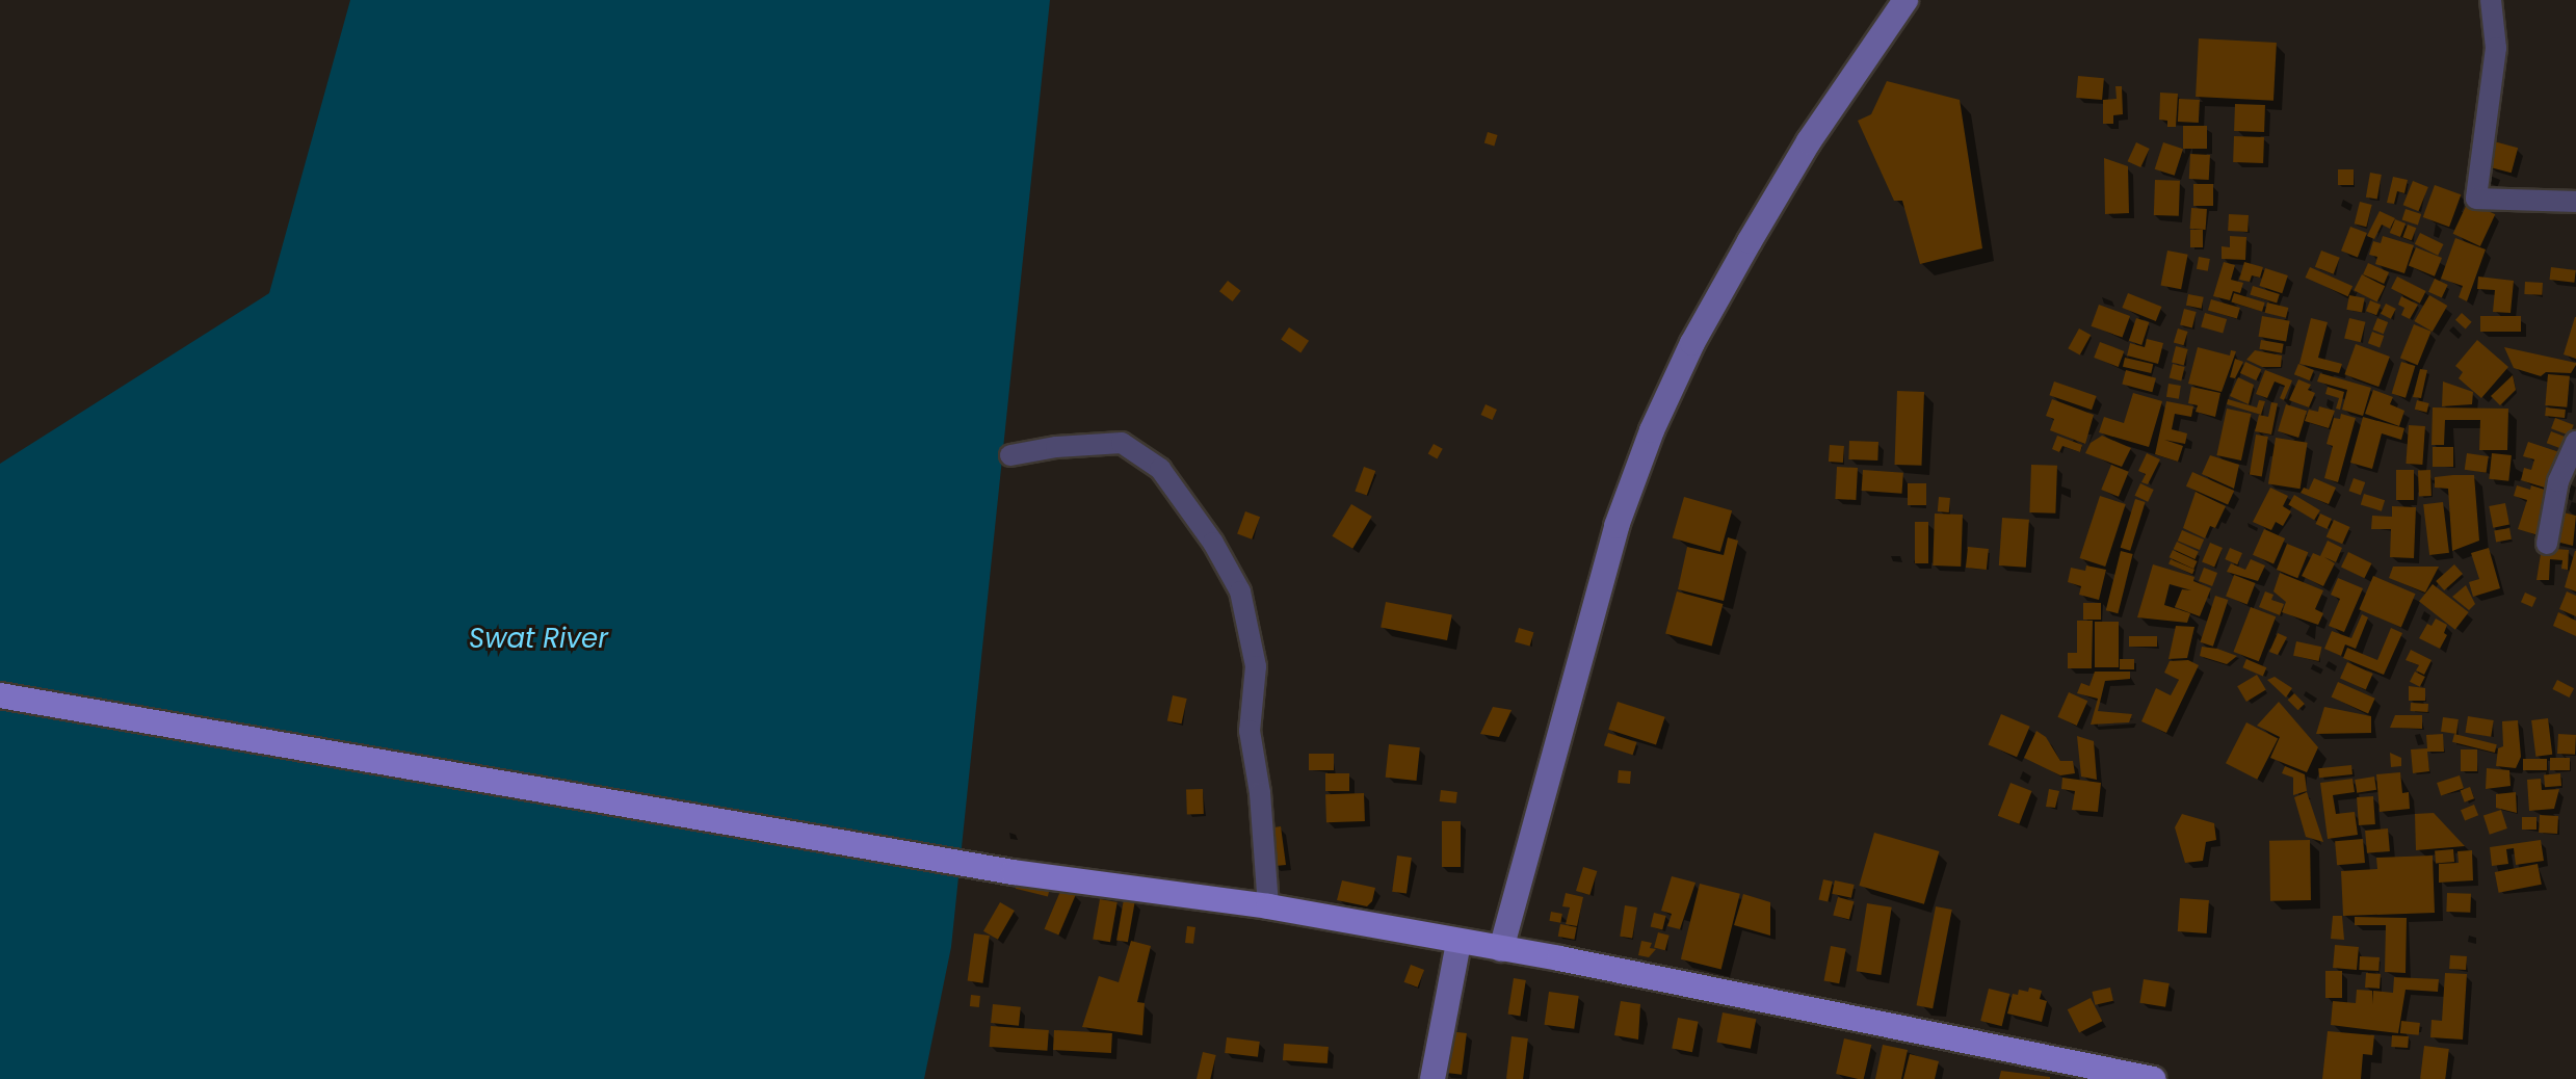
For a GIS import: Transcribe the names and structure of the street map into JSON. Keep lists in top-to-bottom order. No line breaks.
{"water":["Swat River"]}
